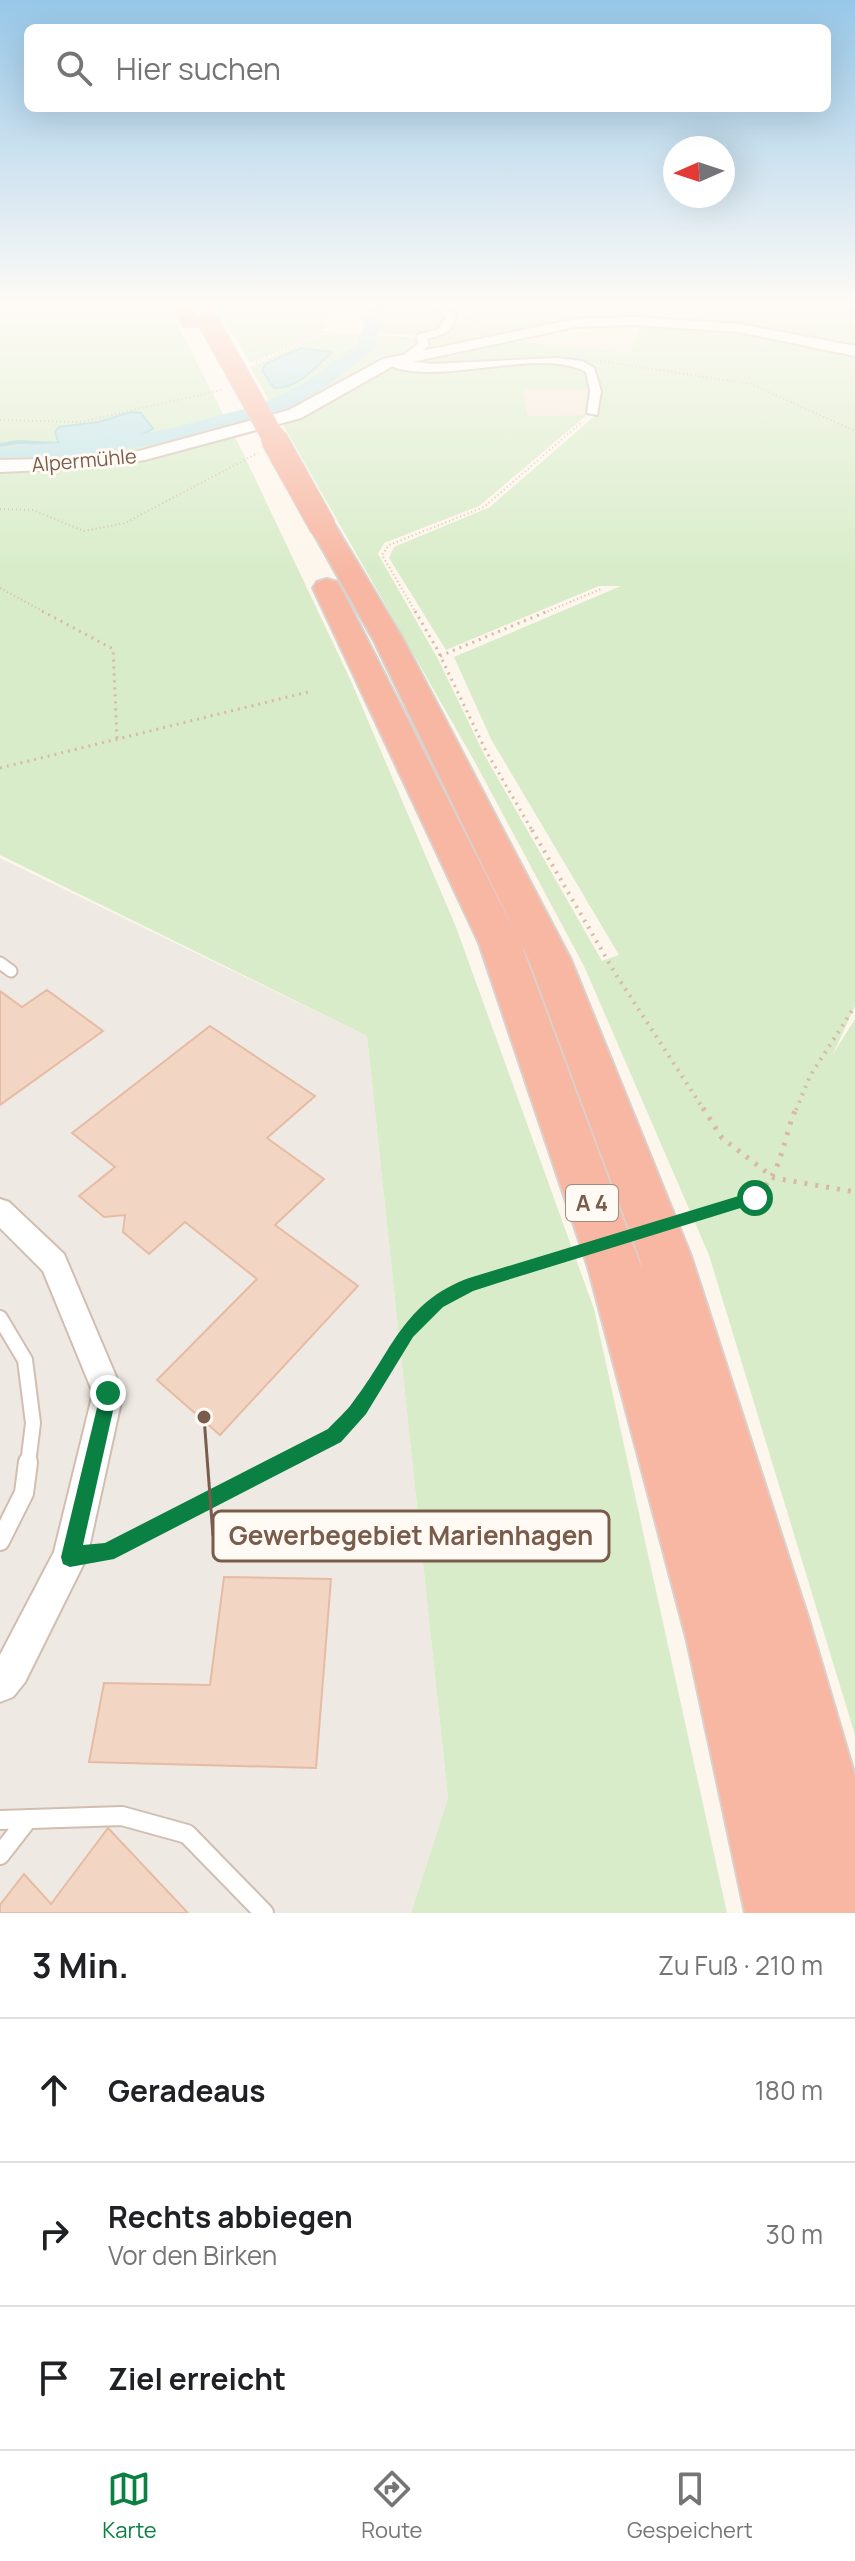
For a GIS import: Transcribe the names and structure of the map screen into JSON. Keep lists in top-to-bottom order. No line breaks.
{"streets":{"highway":["A 4"],"main road":["Alpermühle"]},"places":["Gewerbegebiet Marienhagen"],"north":"left","page":{"search":"Hier suchen","heading":["3 Min.","Zu Fuß · 210 m"],"list":[["Geradeaus","180 m"],["Rechts abbiegen","Vor den Birken","30 m"],"Ziel erreicht"],"nav":["Karte","Route","Gespeichert"]}}
